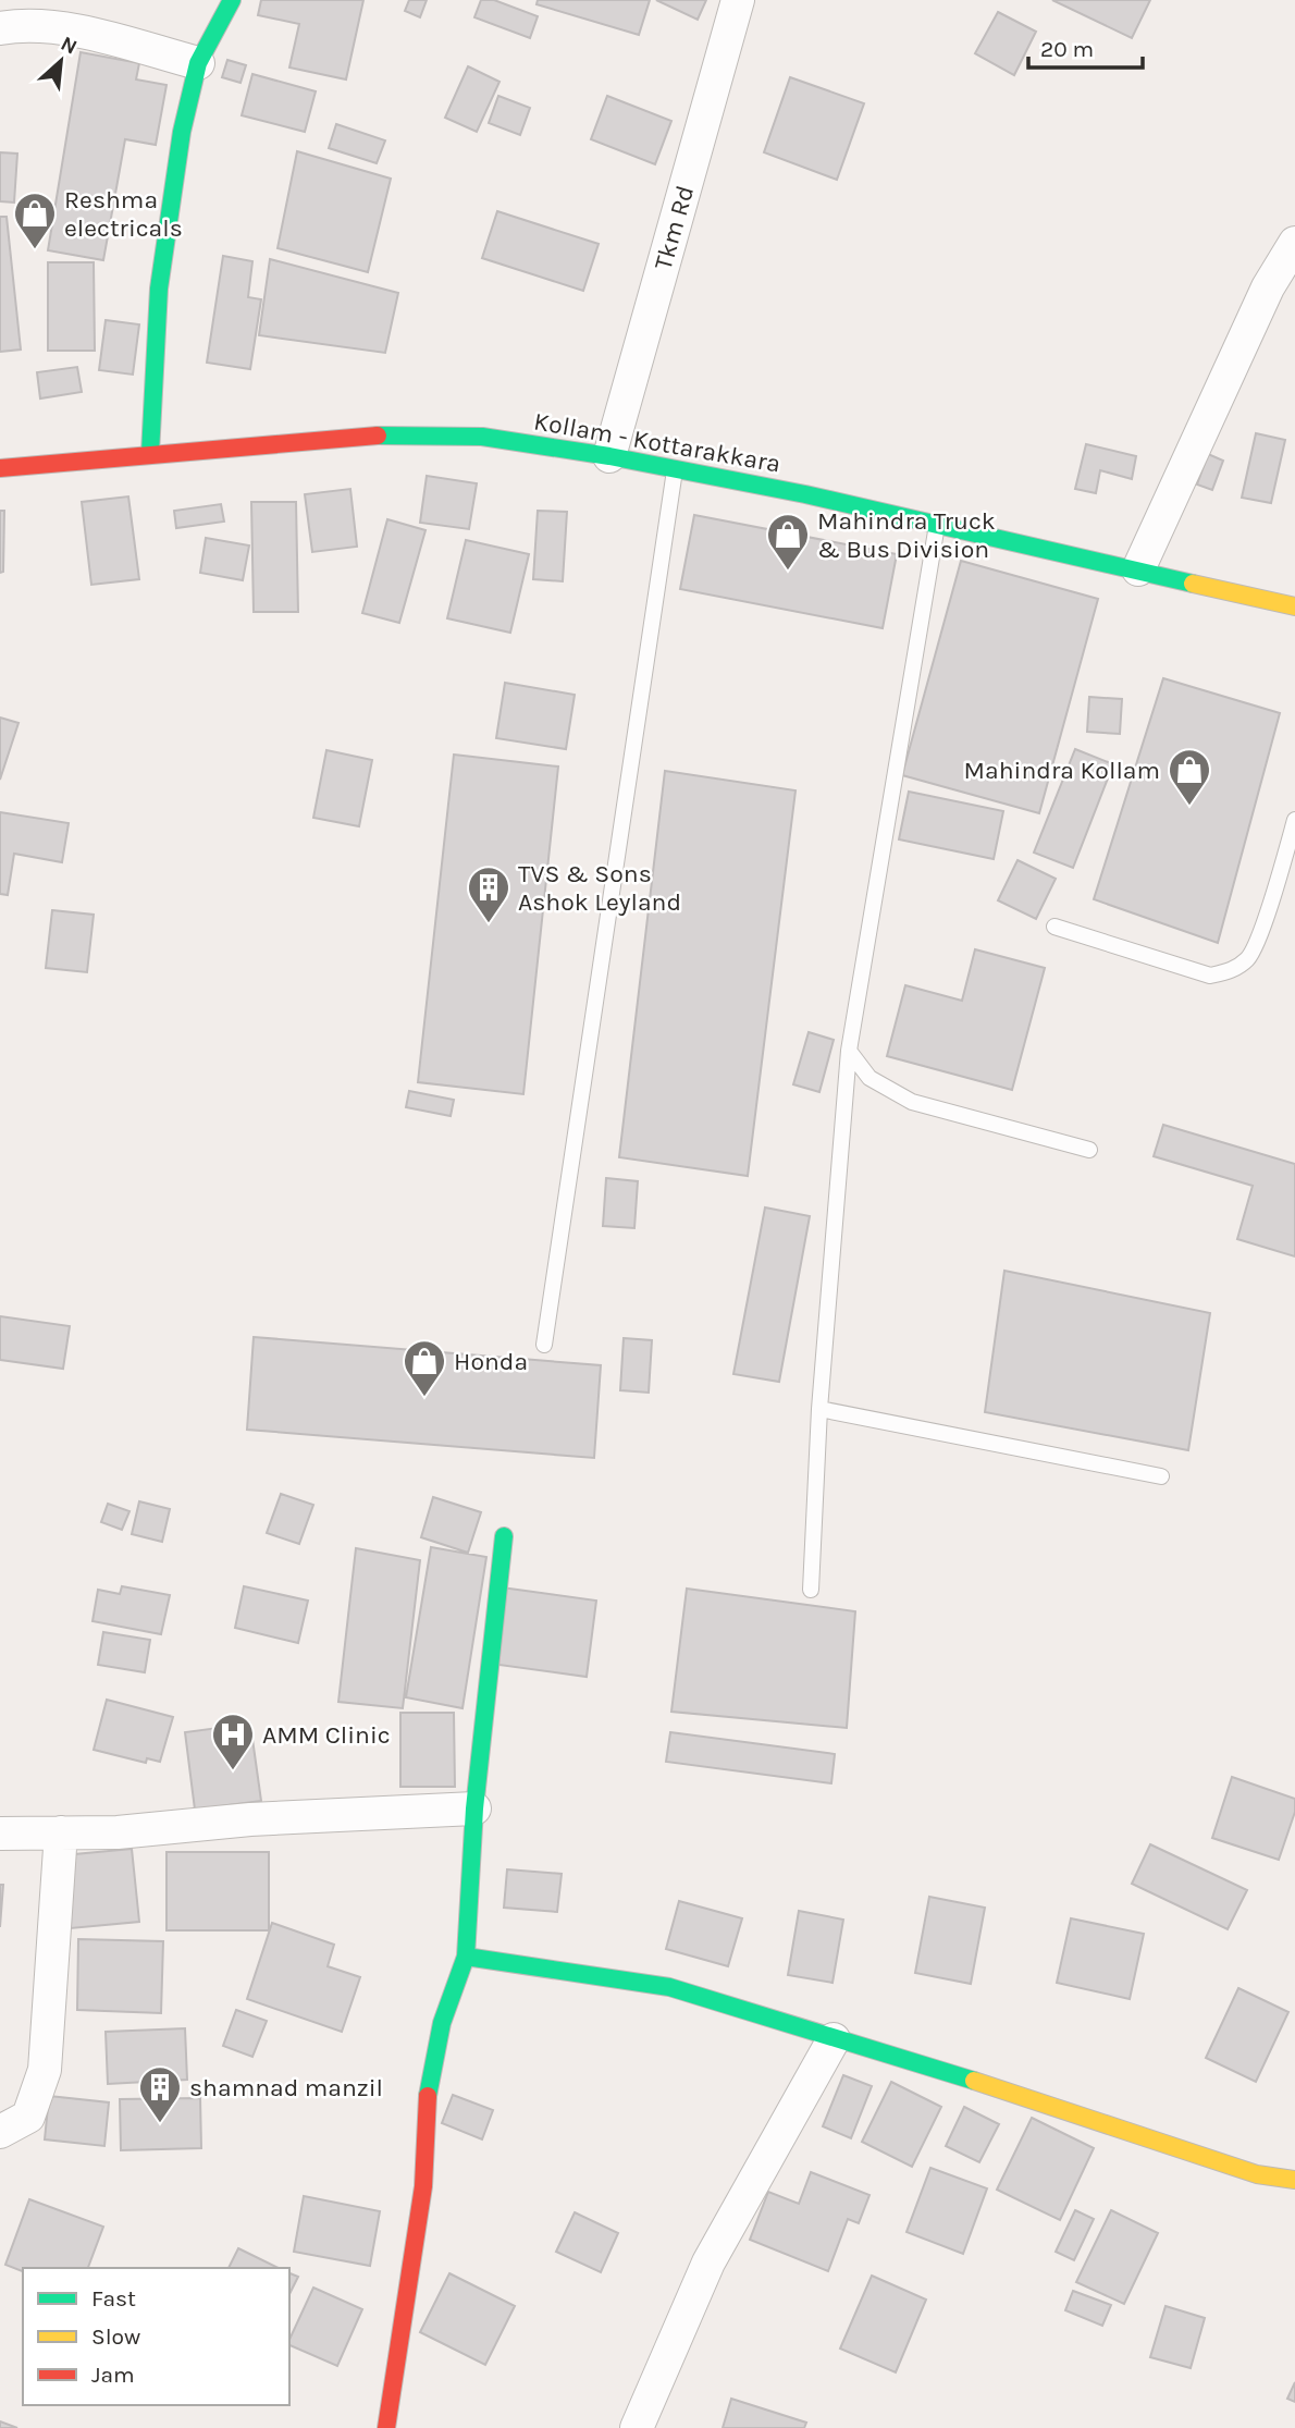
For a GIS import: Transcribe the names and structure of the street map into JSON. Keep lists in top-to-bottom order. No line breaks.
{"streets":{"street":["Tkm Rd","Kollam - Kottarakkara"]},"crossings":[["Tkm Rd","Kollam - Kottarakkara"]],"places":{"shop":["Reshma electricals","Mahindra Truck & Bus Division","Mahindra Kollam","Honda"],"building":["TVS & Sons Ashok Leyland","shamnad manzil"],"hospital":["AMM Clinic"]},"legend":["Fast","Slow","Jam"],"scale_bar":"20 m","north":"top right"}
